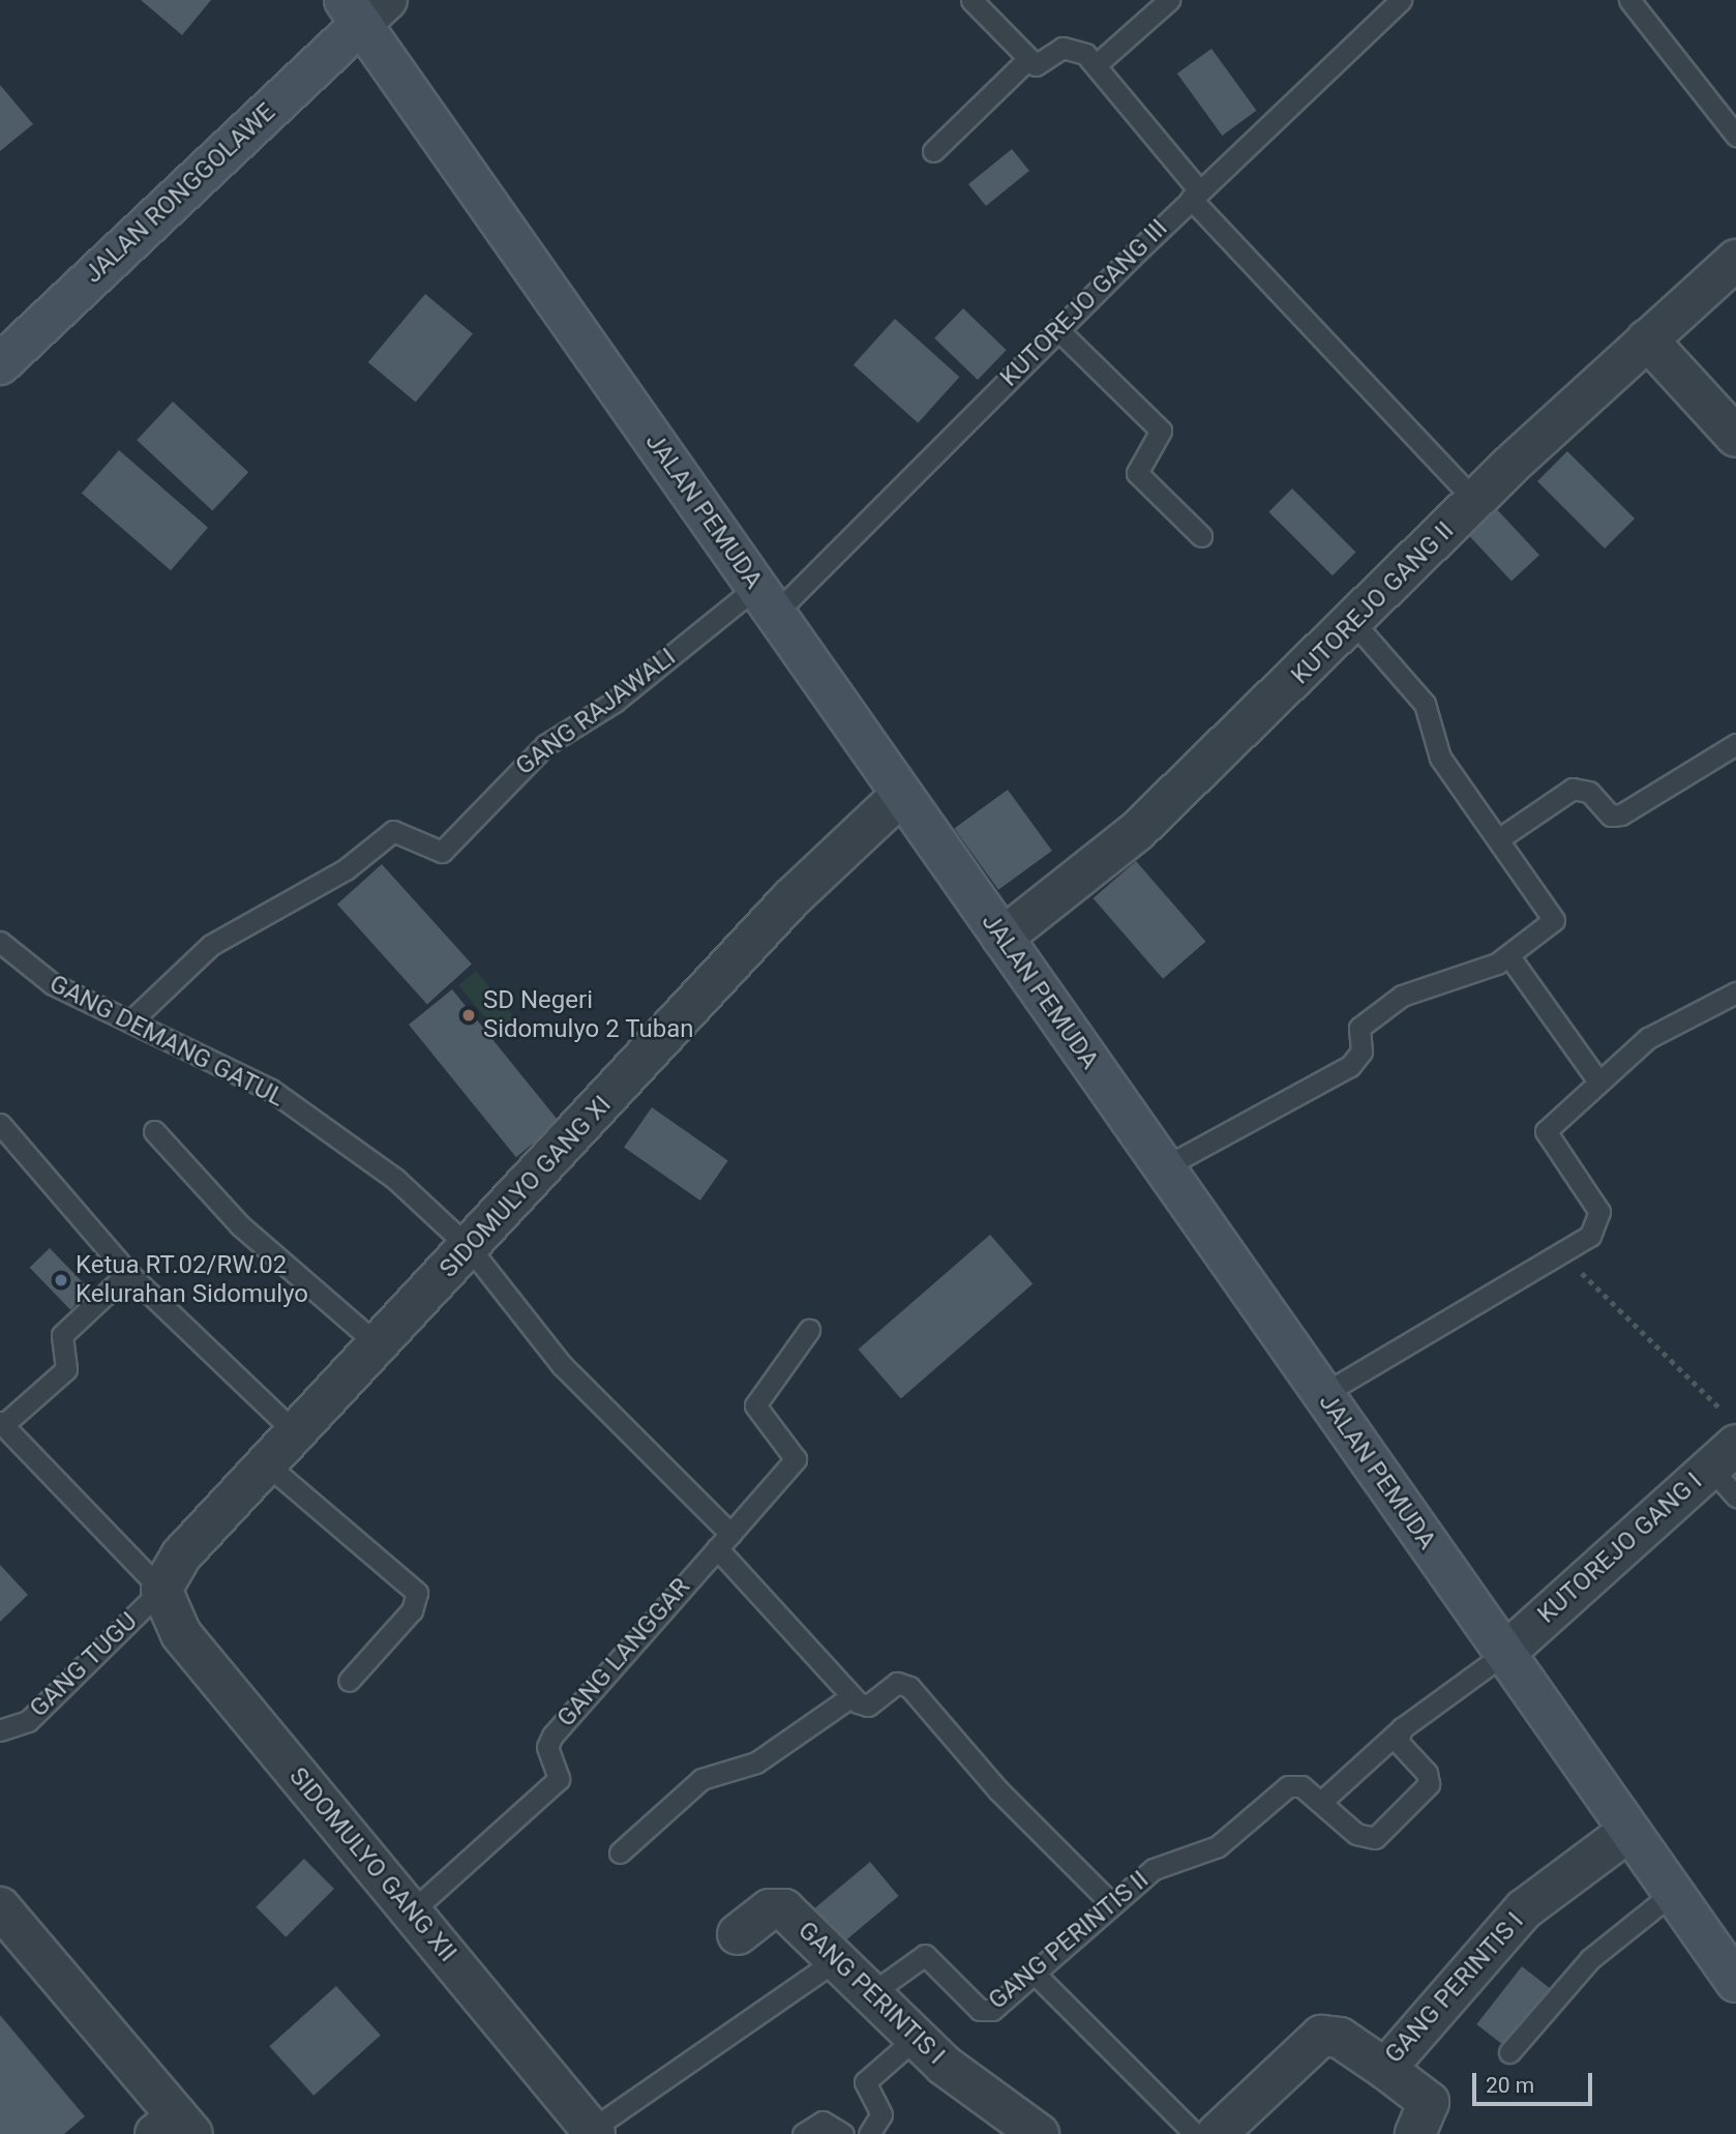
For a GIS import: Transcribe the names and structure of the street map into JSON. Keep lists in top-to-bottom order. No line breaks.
{"streets":{"main road":["JALAN RONGGOLAWE","JALAN PEMUDA"],"street":["KUTOREJO GANG II","SIDOMULYO GANG XI","KUTOREJO GANG I","SIDOMULYO GANG XII","GANG PERINTIS I"],"lane":["KUTOREJO GANG III","GANG RAJAWALI","GANG DEMANG GATUL","GANG LANGGAR","GANG TUGU","GANG PERINTIS II"]},"crossings":[["JALAN RONGGOLAWE","JALAN PEMUDA"],["KUTOREJO GANG III","JALAN PEMUDA"],["KUTOREJO GANG III","GANG RAJAWALI"],["JALAN PEMUDA","KUTOREJO GANG II"],["JALAN PEMUDA","GANG RAJAWALI"],["JALAN PEMUDA","SIDOMULYO GANG XI"],["JALAN PEMUDA","KUTOREJO GANG I"],["JALAN PEMUDA","GANG PERINTIS I"],["GANG RAJAWALI","GANG DEMANG GATUL"],["GANG DEMANG GATUL","SIDOMULYO GANG XI"],["GANG DEMANG GATUL","GANG LANGGAR"],["SIDOMULYO GANG XI","GANG TUGU"],["SIDOMULYO GANG XI","SIDOMULYO GANG XII"],["GANG LANGGAR","SIDOMULYO GANG XII"],["GANG TUGU","SIDOMULYO GANG XII"],["GANG PERINTIS II","GANG PERINTIS I"]],"places":["SD Negeri Sidomulyo 2 Tuban","Ketua RT.02/RW.02 Kelurahan Sidomulyo"],"scale_bar":"20 m"}
